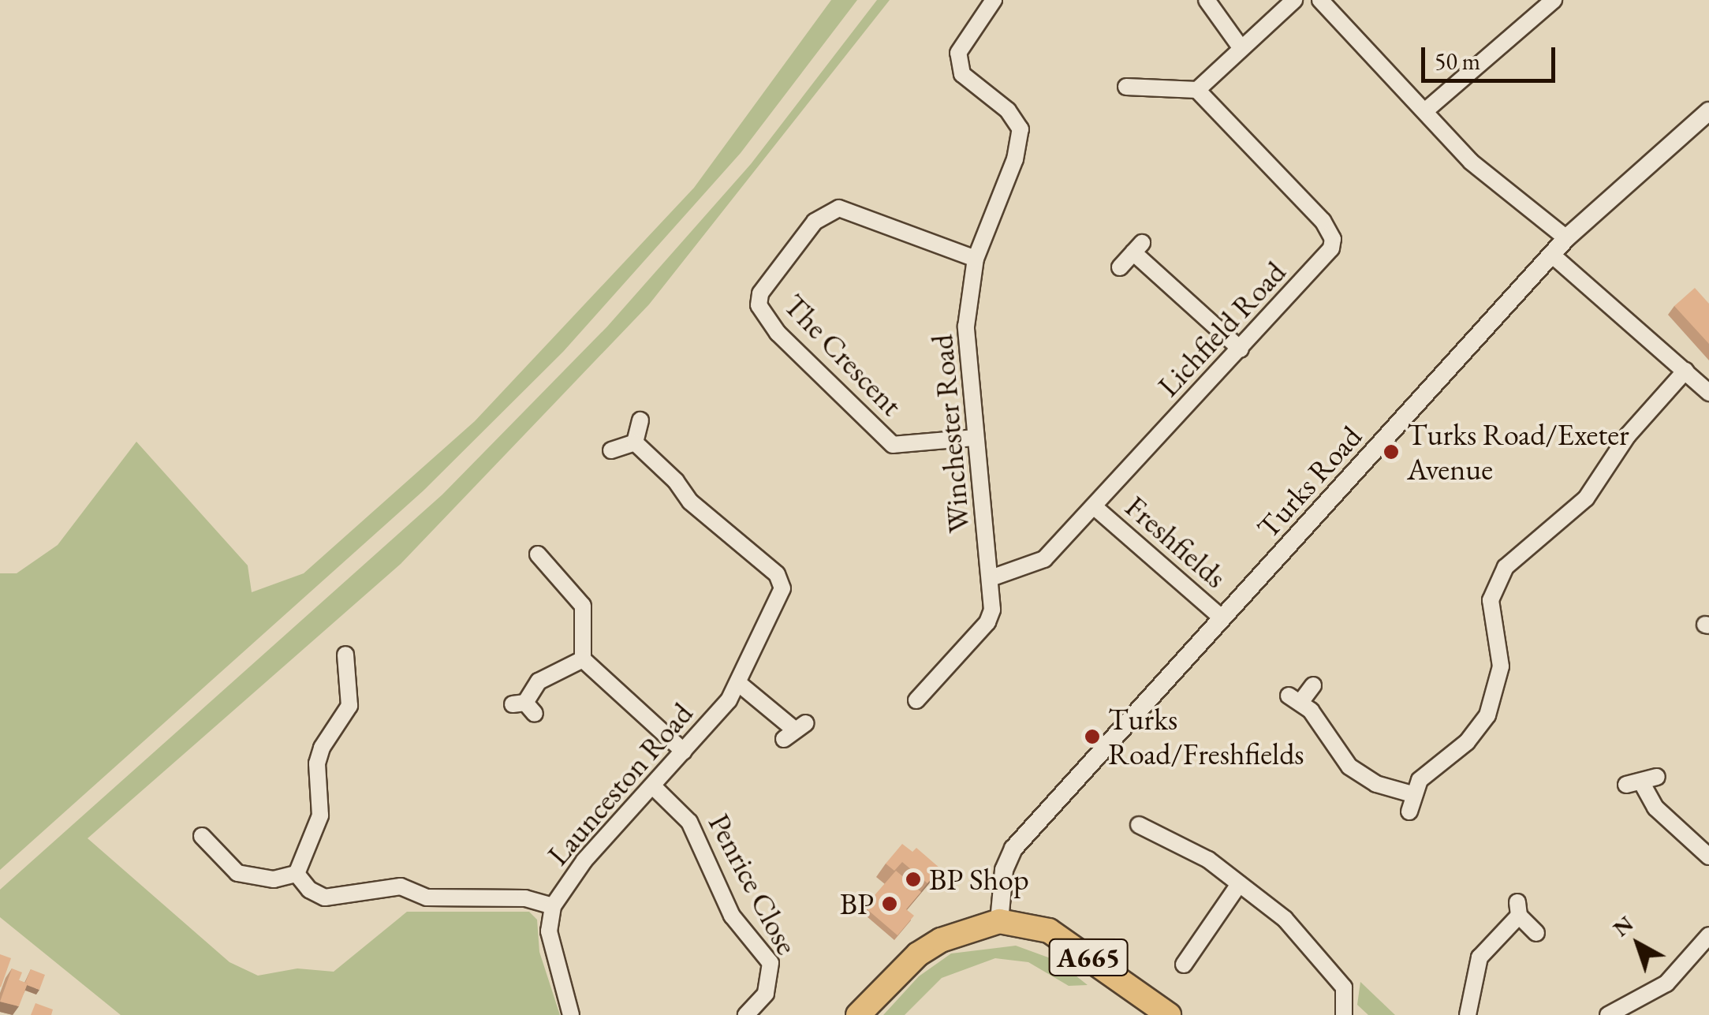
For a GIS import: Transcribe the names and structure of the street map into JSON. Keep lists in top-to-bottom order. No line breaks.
{"streets":{"main road":["A665"],"street":["Lichfield Road","The Crescent","Winchester Road","Turks Road","Freshfields","Launceston Road","Penrice Close"]},"crossings":[["Lichfield Road","Winchester Road"],["Lichfield Road","Freshfields"],["The Crescent","Winchester Road"],["Turks Road","Freshfields"],["Turks Road","A665"],["Launceston Road","Penrice Close"]],"places":["Turks Road/Exeter Avenue","Turks Road/Freshfields","BP Shop","BP"],"scale_bar":"50 m","north":"top left"}
